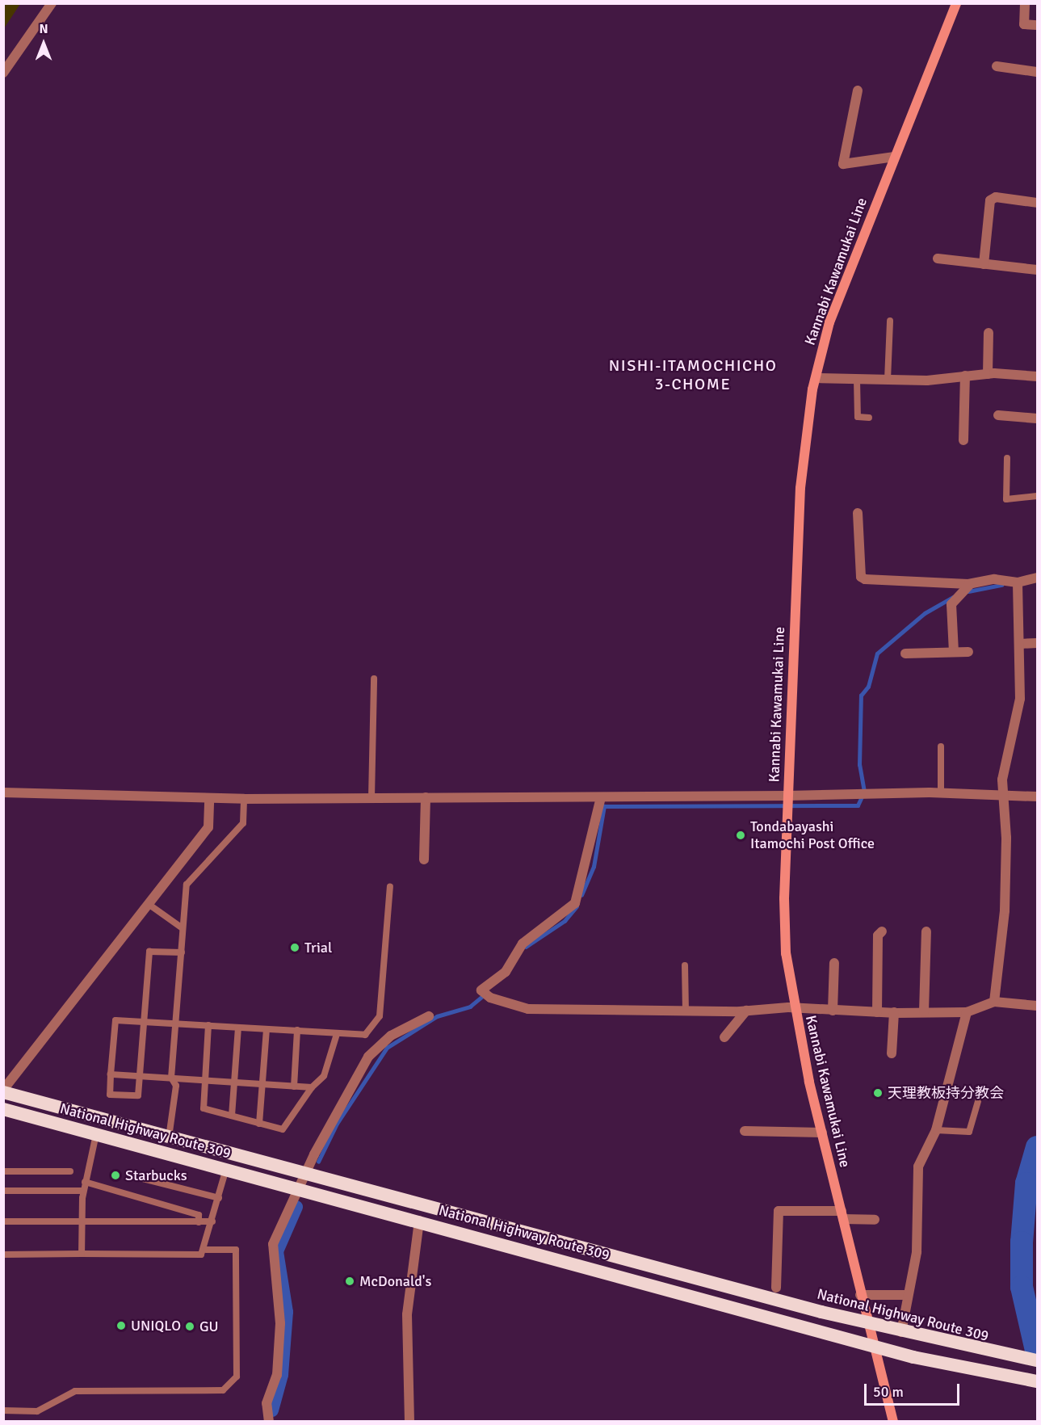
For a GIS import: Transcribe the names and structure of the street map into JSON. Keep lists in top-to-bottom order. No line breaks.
{"streets":{"highway":["National Highway Route 309"],"main road":["Kannabi Kawamukai Line"]},"crossings":[["Kannabi Kawamukai Line","National Highway Route 309"]],"districts":["NISHI-ITAMOCHICHO 3-CHOME"],"places":["Tondabayashi Itamochi Post Office","Trial","天理教板持分教会","Starbucks","McDonald's","UNIQLO","GU"],"scale_bar":"50 m","north":"top"}
